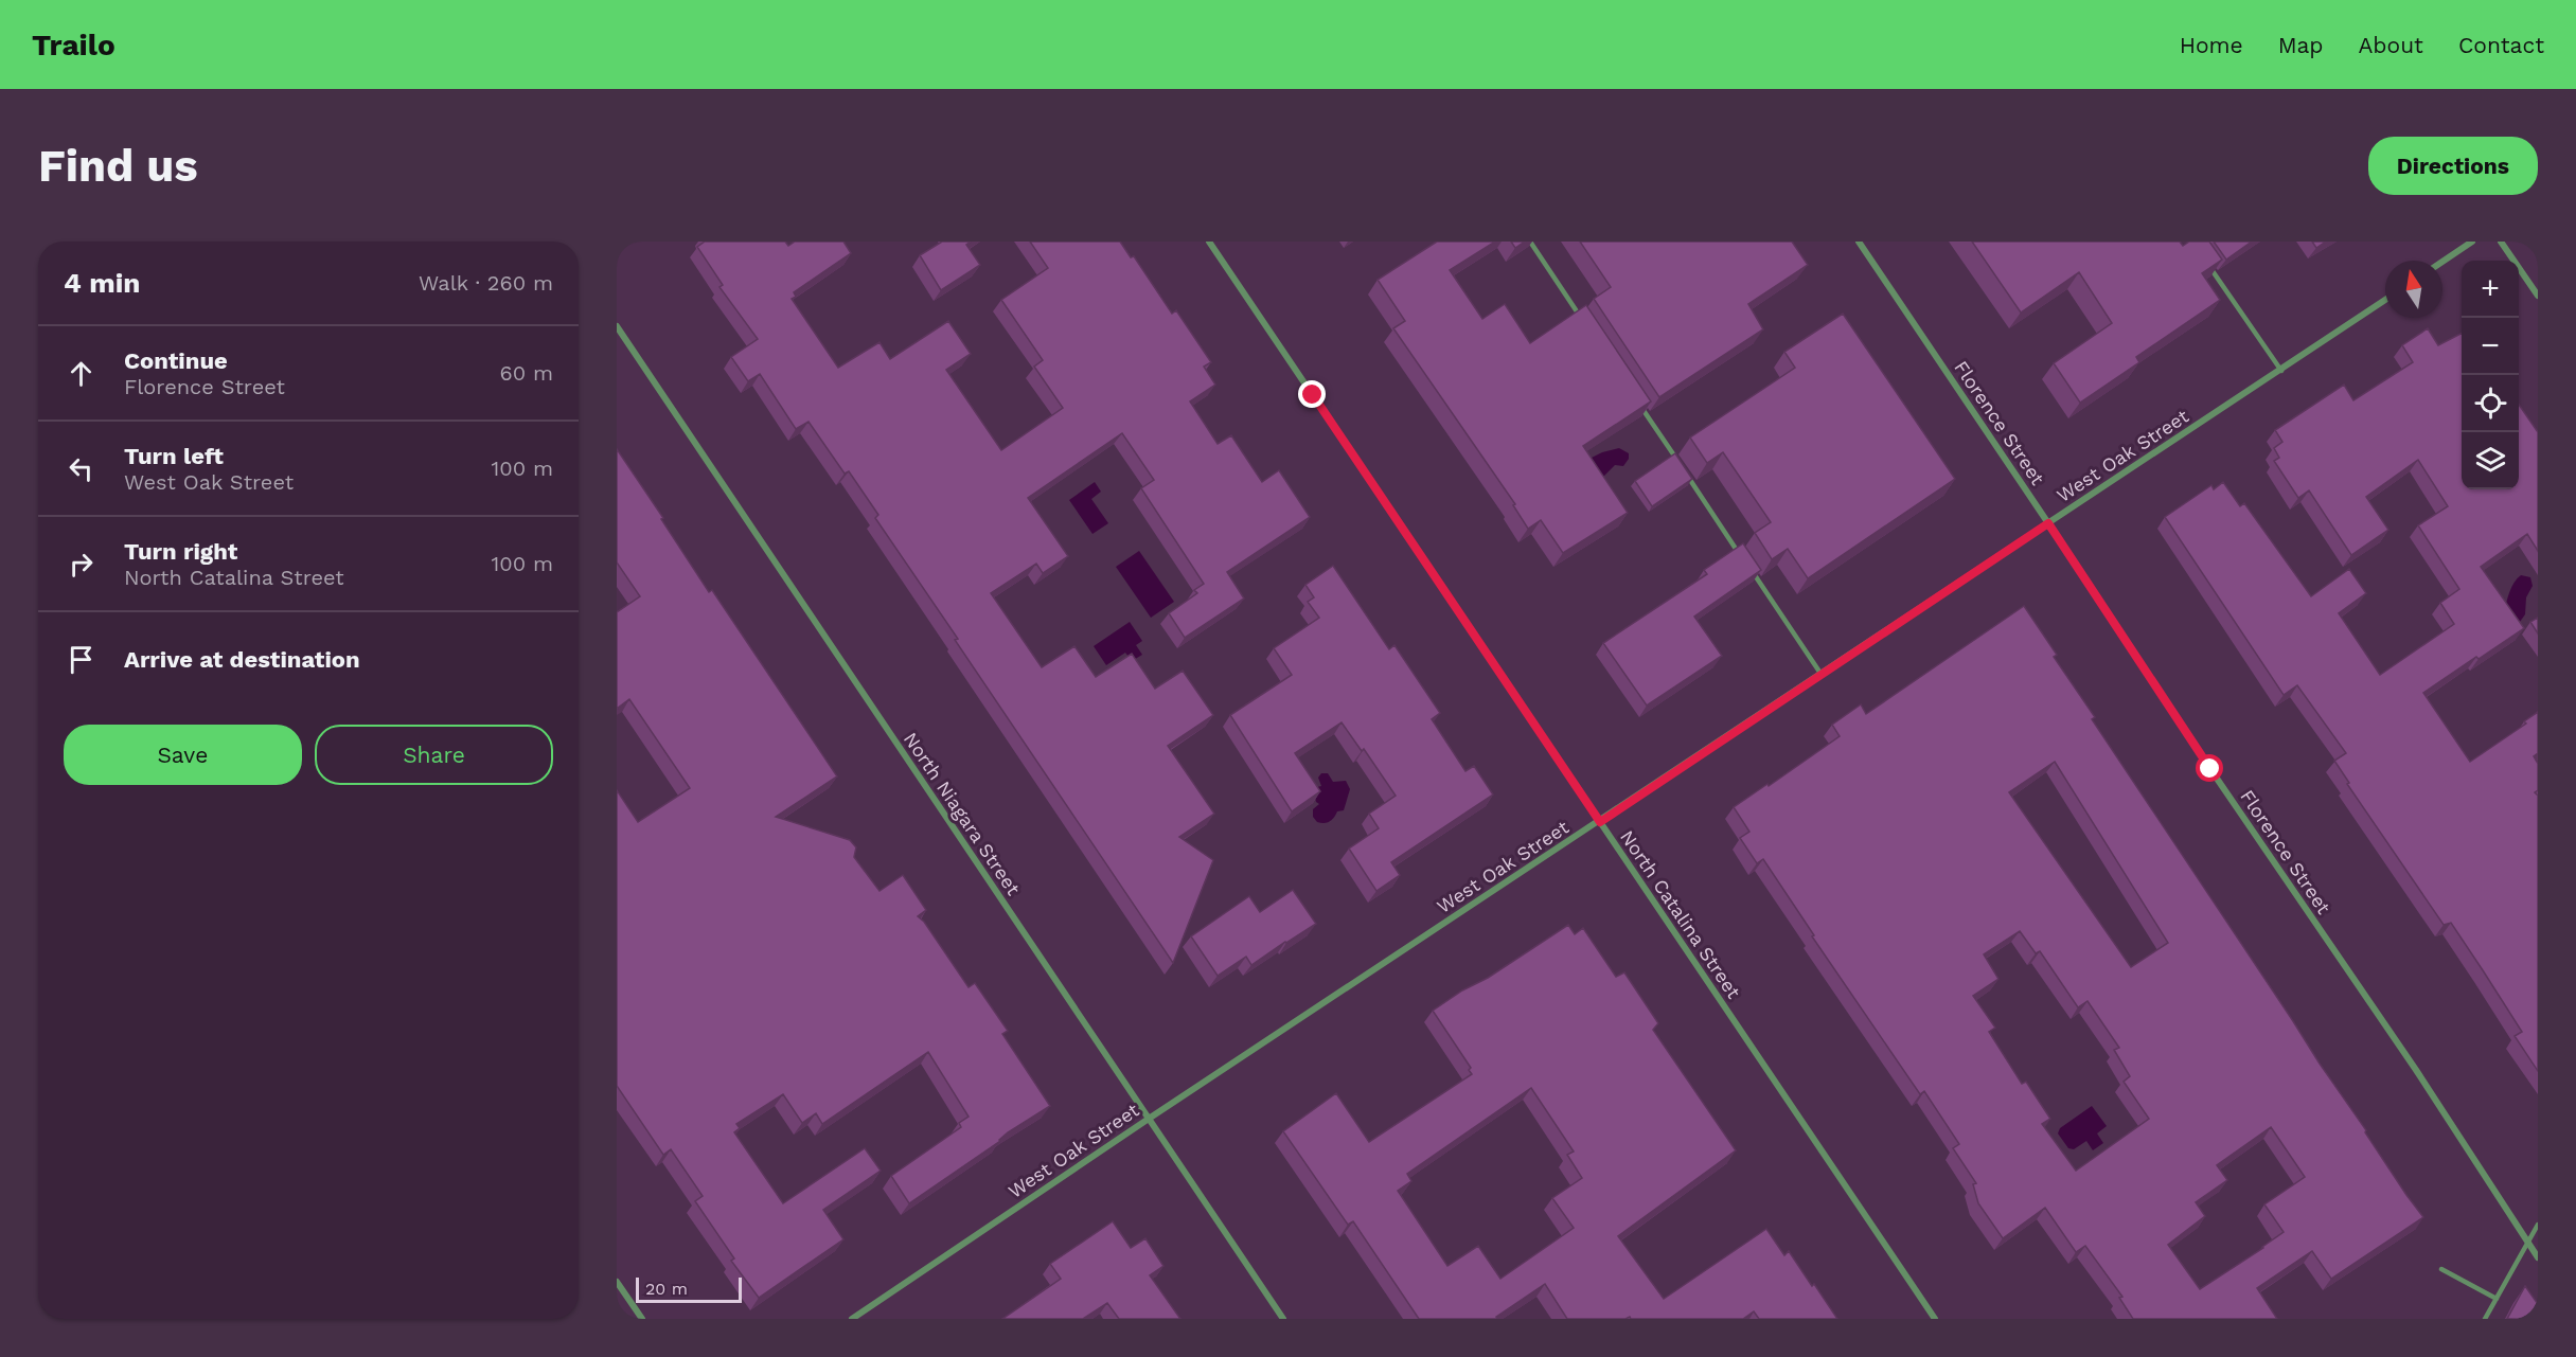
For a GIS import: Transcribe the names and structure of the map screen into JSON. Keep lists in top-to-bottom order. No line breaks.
{"streets":{"street":["Florence Street","West Oak Street","North Niagara Street","North Catalina Street"]},"crossings":[["Florence Street","West Oak Street"],["West Oak Street","North Niagara Street"],["West Oak Street","North Catalina Street"]],"scale_bar":"20 m","north":"top","page":{"header":"Trailo","nav":["Home","Map","About","Contact"],"buttons":["Directions",["Save","Share"]],"title":"Find us","heading":["4 min","Walk · 260 m"],"map_buttons":["+","−"],"list":[["Continue","Florence Street","60 m"],["Turn left","West Oak Street","100 m"],["Turn right","North Catalina Street","100 m"],"Arrive at destination"],"scale":"20 m"}}
